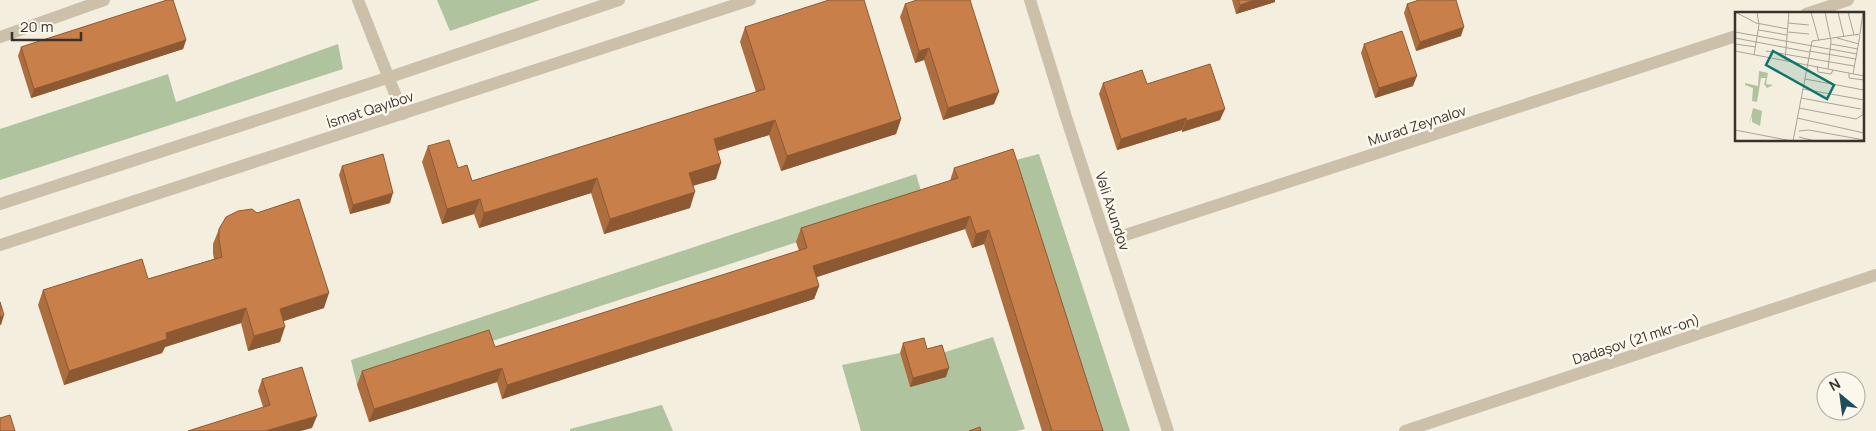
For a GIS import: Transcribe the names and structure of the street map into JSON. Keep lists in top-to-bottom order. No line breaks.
{"streets":{"street":["İsmət Qayıbov","Murad Zeynalov","Vəli Axundov","Dadaşov (21 mkr-on)"]},"crossings":[["Murad Zeynalov","Vəli Axundov"]],"scale_bar":"20 m","north":"top left"}
